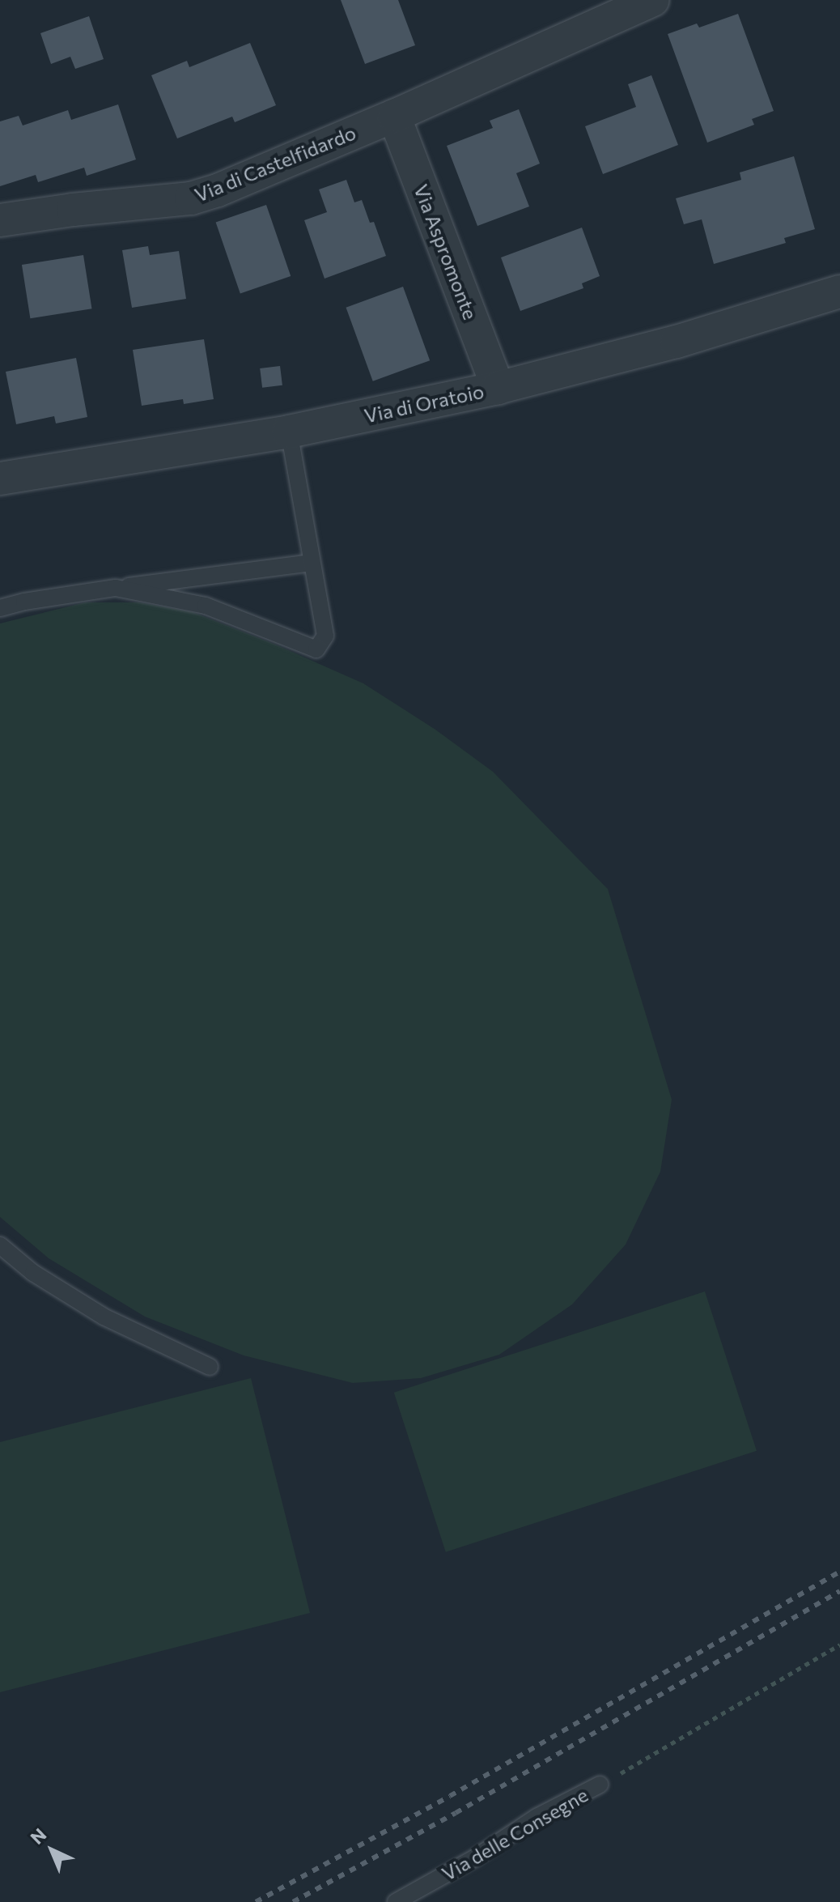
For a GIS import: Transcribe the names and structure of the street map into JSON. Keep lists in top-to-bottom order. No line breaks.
{"streets":{"street":["Via di Castelfidardo","Via Aspromonte","Via di Oratoio"],"lane":["Via delle Consegne"]},"crossings":[["Via di Castelfidardo","Via Aspromonte"],["Via Aspromonte","Via di Oratoio"]],"north":"top left"}
